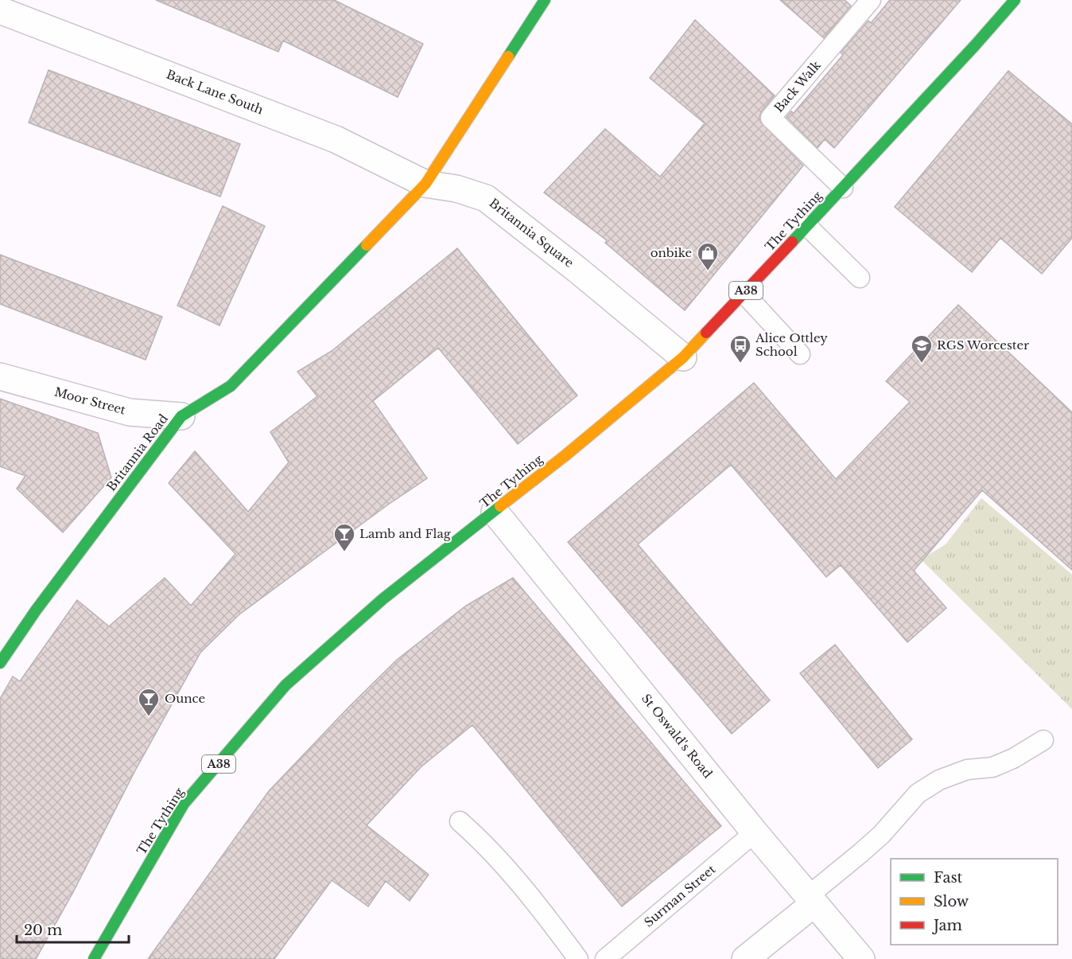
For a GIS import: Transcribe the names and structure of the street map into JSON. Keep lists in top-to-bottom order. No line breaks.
{"streets":{"main road":["The Tything","A38","Britannia Road"],"street":["Back Lane South","Britannia Square","Moor Street","St Oswald's Road"],"lane":["Back Walk","Surman Street"]},"crossings":[["Back Walk","The Tything"],["Back Lane South","Britannia Square"],["Back Lane South","Britannia Road"],["The Tything","Britannia Square"],["The Tything","St Oswald's Road"],["Britannia Square","Britannia Road"],["Moor Street","Britannia Road"],["St Oswald's Road","Surman Street"]],"places":{"shop":["onbike"],"bus stop":["Alice Ottley School"],"school or university":["RGS Worcester"],"bar":["Lamb and Flag","Ounce"]},"legend":["Fast","Slow","Jam"],"scale_bar":"20 m"}
